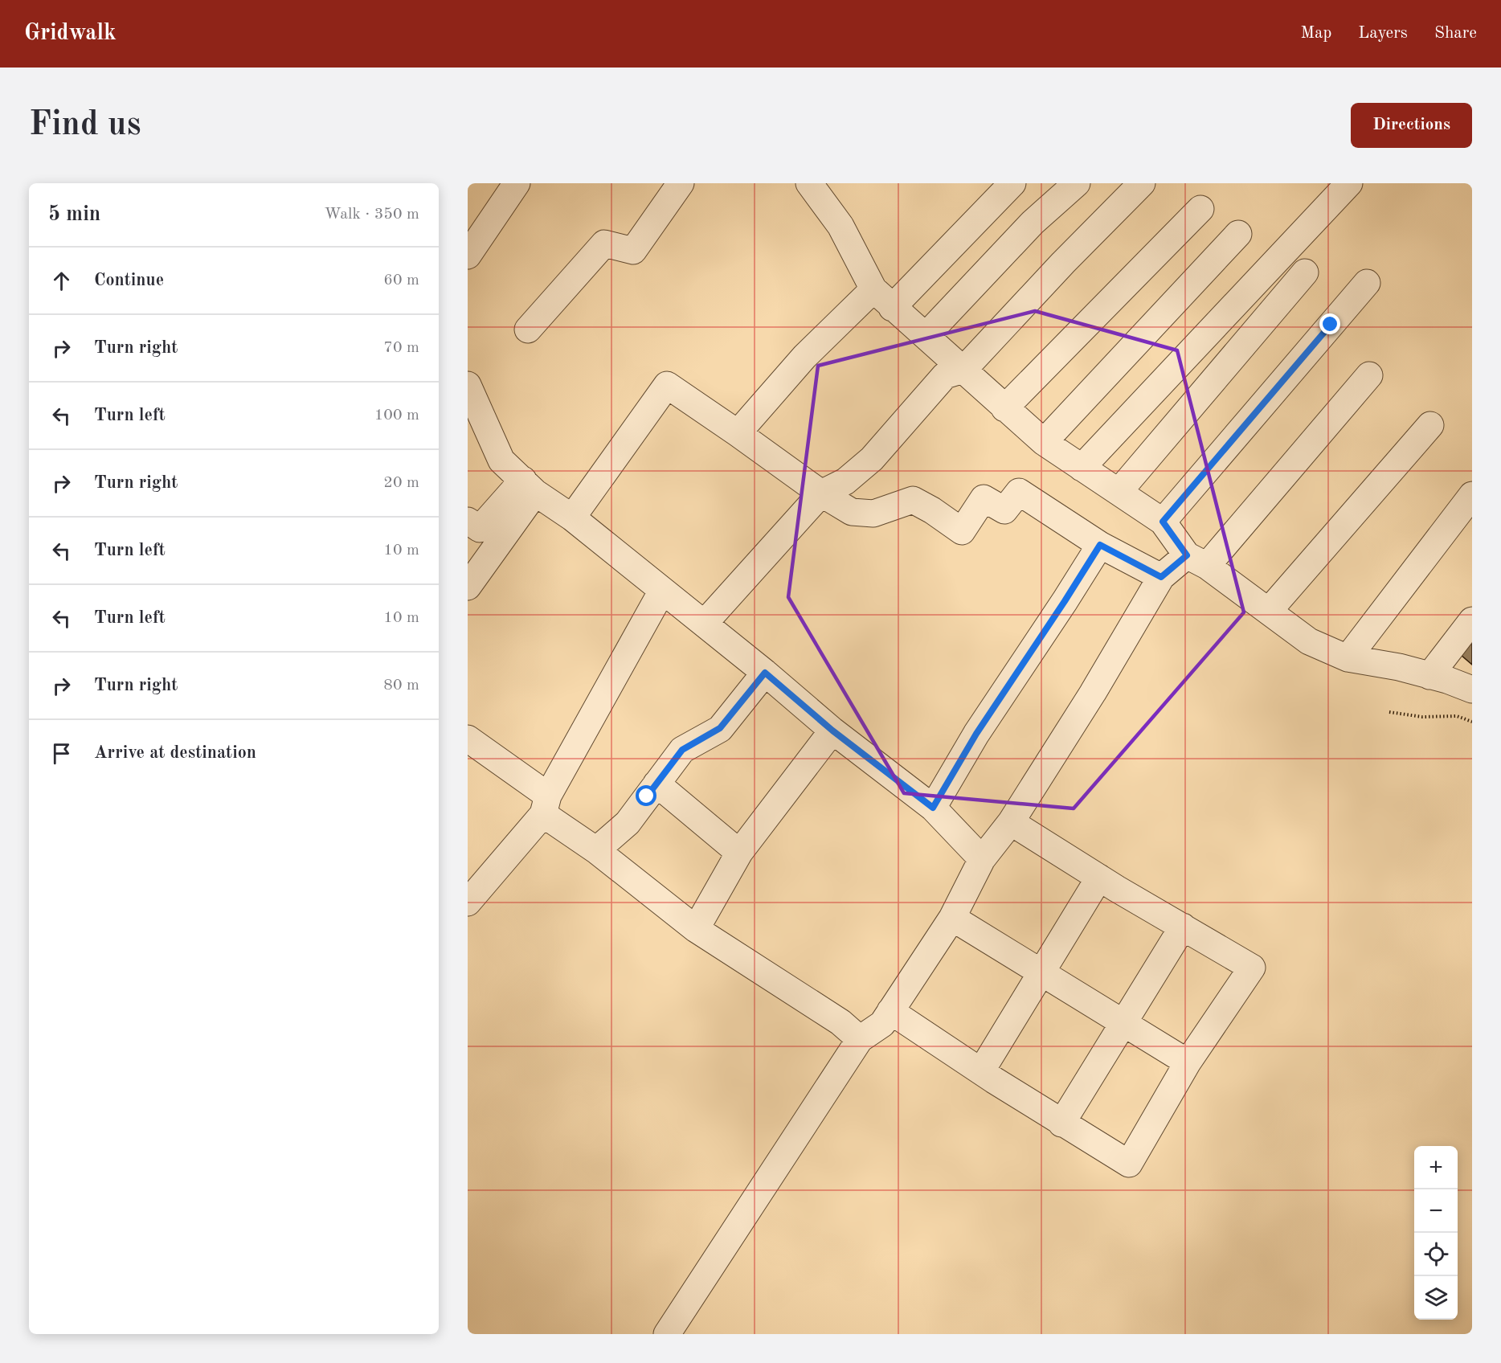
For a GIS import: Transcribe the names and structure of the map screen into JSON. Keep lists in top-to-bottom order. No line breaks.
{"page":{"header":"Gridwalk","nav":["Map","Layers","Share"],"buttons":"Directions","title":"Find us","heading":["5 min","Walk · 350 m"],"list":[["Continue","60 m"],["Turn right","70 m"],["Turn left","100 m"],["Turn right","20 m"],["Turn left","10 m"],["Turn left","10 m"],["Turn right","80 m"],"Arrive at destination"],"map_buttons":["+","−"]}}
